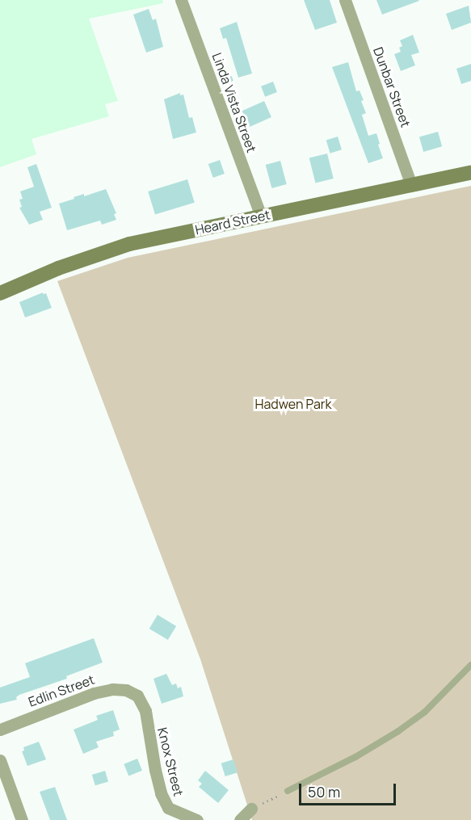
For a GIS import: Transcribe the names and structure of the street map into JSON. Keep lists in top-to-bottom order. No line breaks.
{"streets":{"street":["Dunbar Street","Linda Vista Street","Heard Street","Edlin Street","Knox Street"]},"crossings":[["Dunbar Street","Heard Street"],["Linda Vista Street","Heard Street"],["Edlin Street","Knox Street"]],"parks":["Hadwen Park"],"scale_bar":"50 m"}
